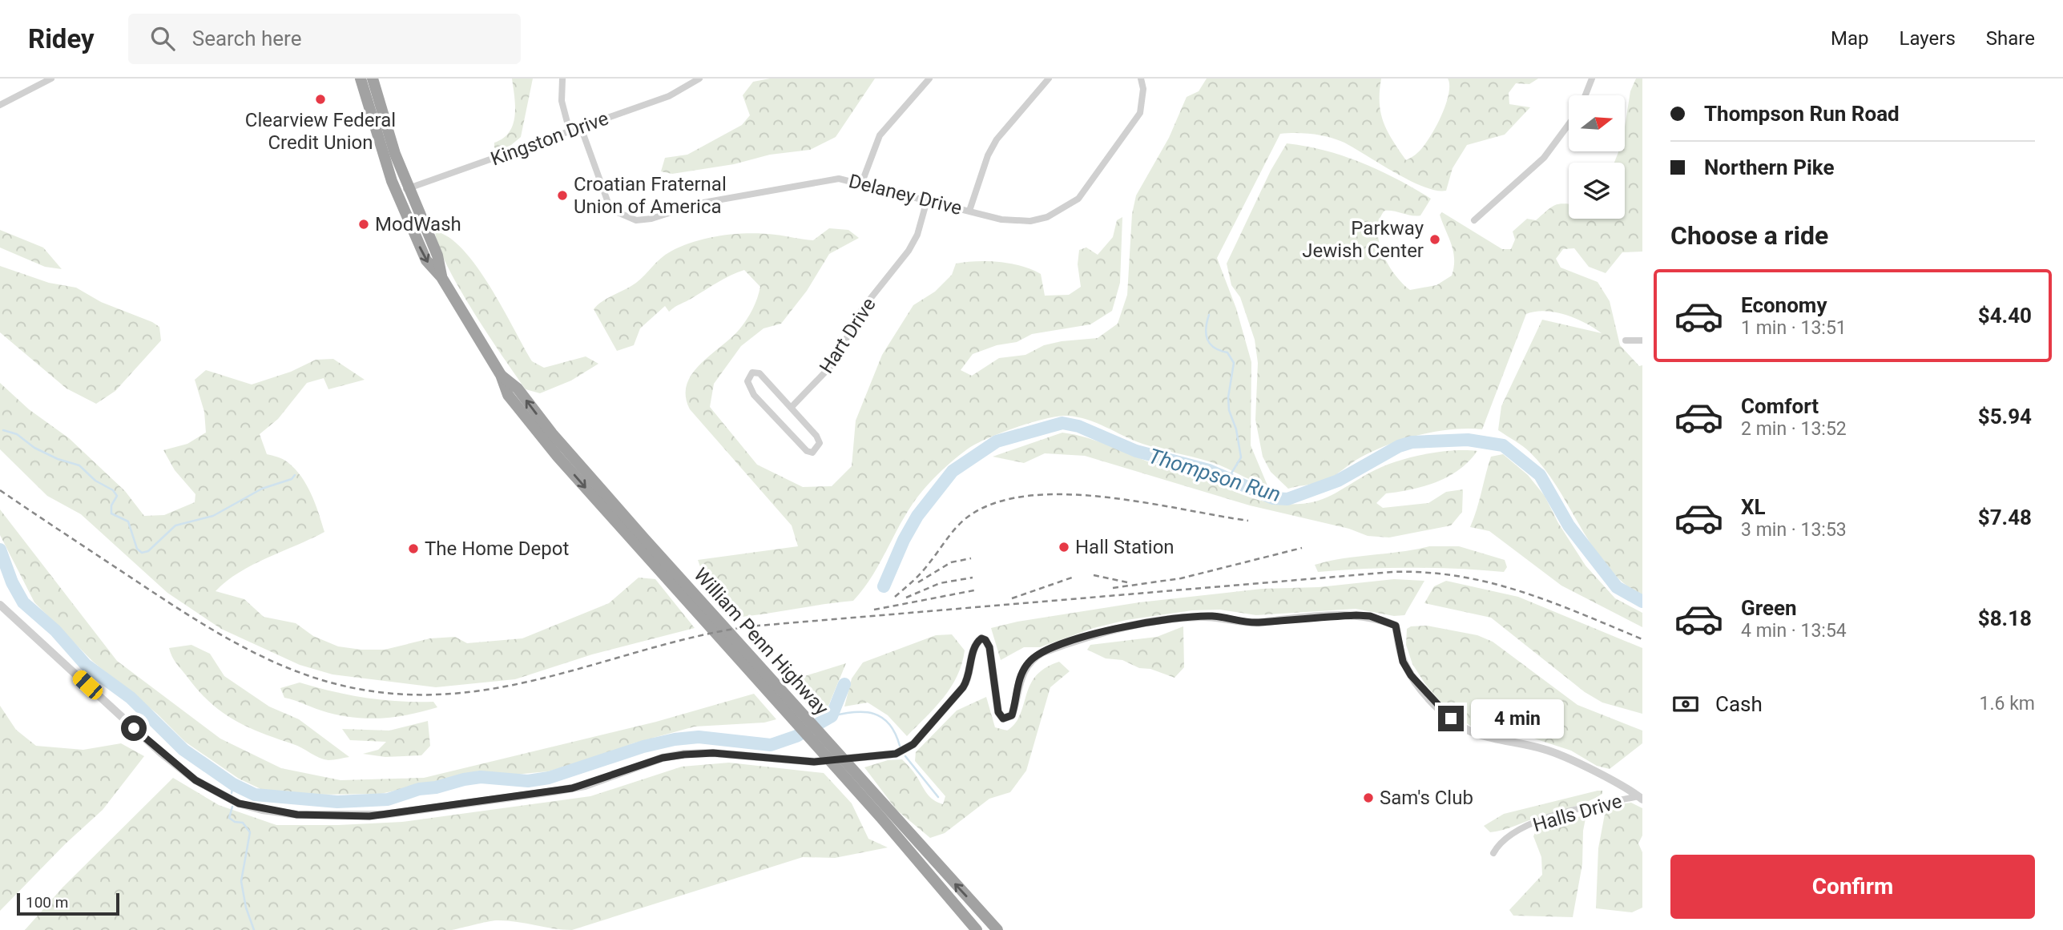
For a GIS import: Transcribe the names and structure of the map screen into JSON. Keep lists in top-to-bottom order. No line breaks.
{"streets":{"highway":["William Penn Highway"],"street":["Kingston Drive","Delaney Drive","Hart Drive","Halls Drive"]},"crossings":[["Kingston Drive","Delaney Drive"],["Kingston Drive","William Penn Highway"],["Delaney Drive","Hart Drive"]],"water":["Thompson Run"],"places":["Clearview Federal Credit Union","Croatian Fraternal Union of America","ModWash","Parkway Jewish Center","Hall Station","The Home Depot","Sam's Club"],"scale_bar":"100 m","north":"right","page":{"header":"Ridey","search":"Search here","nav":["Map","Layers","Share"],"banner":["Thompson Run Road","Northern Pike"],"heading":"Choose a ride","list":[{"name":"Economy","note":"1 min · 13:51","value":"$4.40"},{"name":"Comfort","note":"2 min · 13:52","value":"$5.94"},{"name":"XL","note":"3 min · 13:53","value":"$7.48"},{"name":"Green","note":"4 min · 13:54","value":"$8.18"}],"pay":["Cash","1.6 km"],"bubble":"4 min","buttons":"Confirm","scale":"100 m"}}
